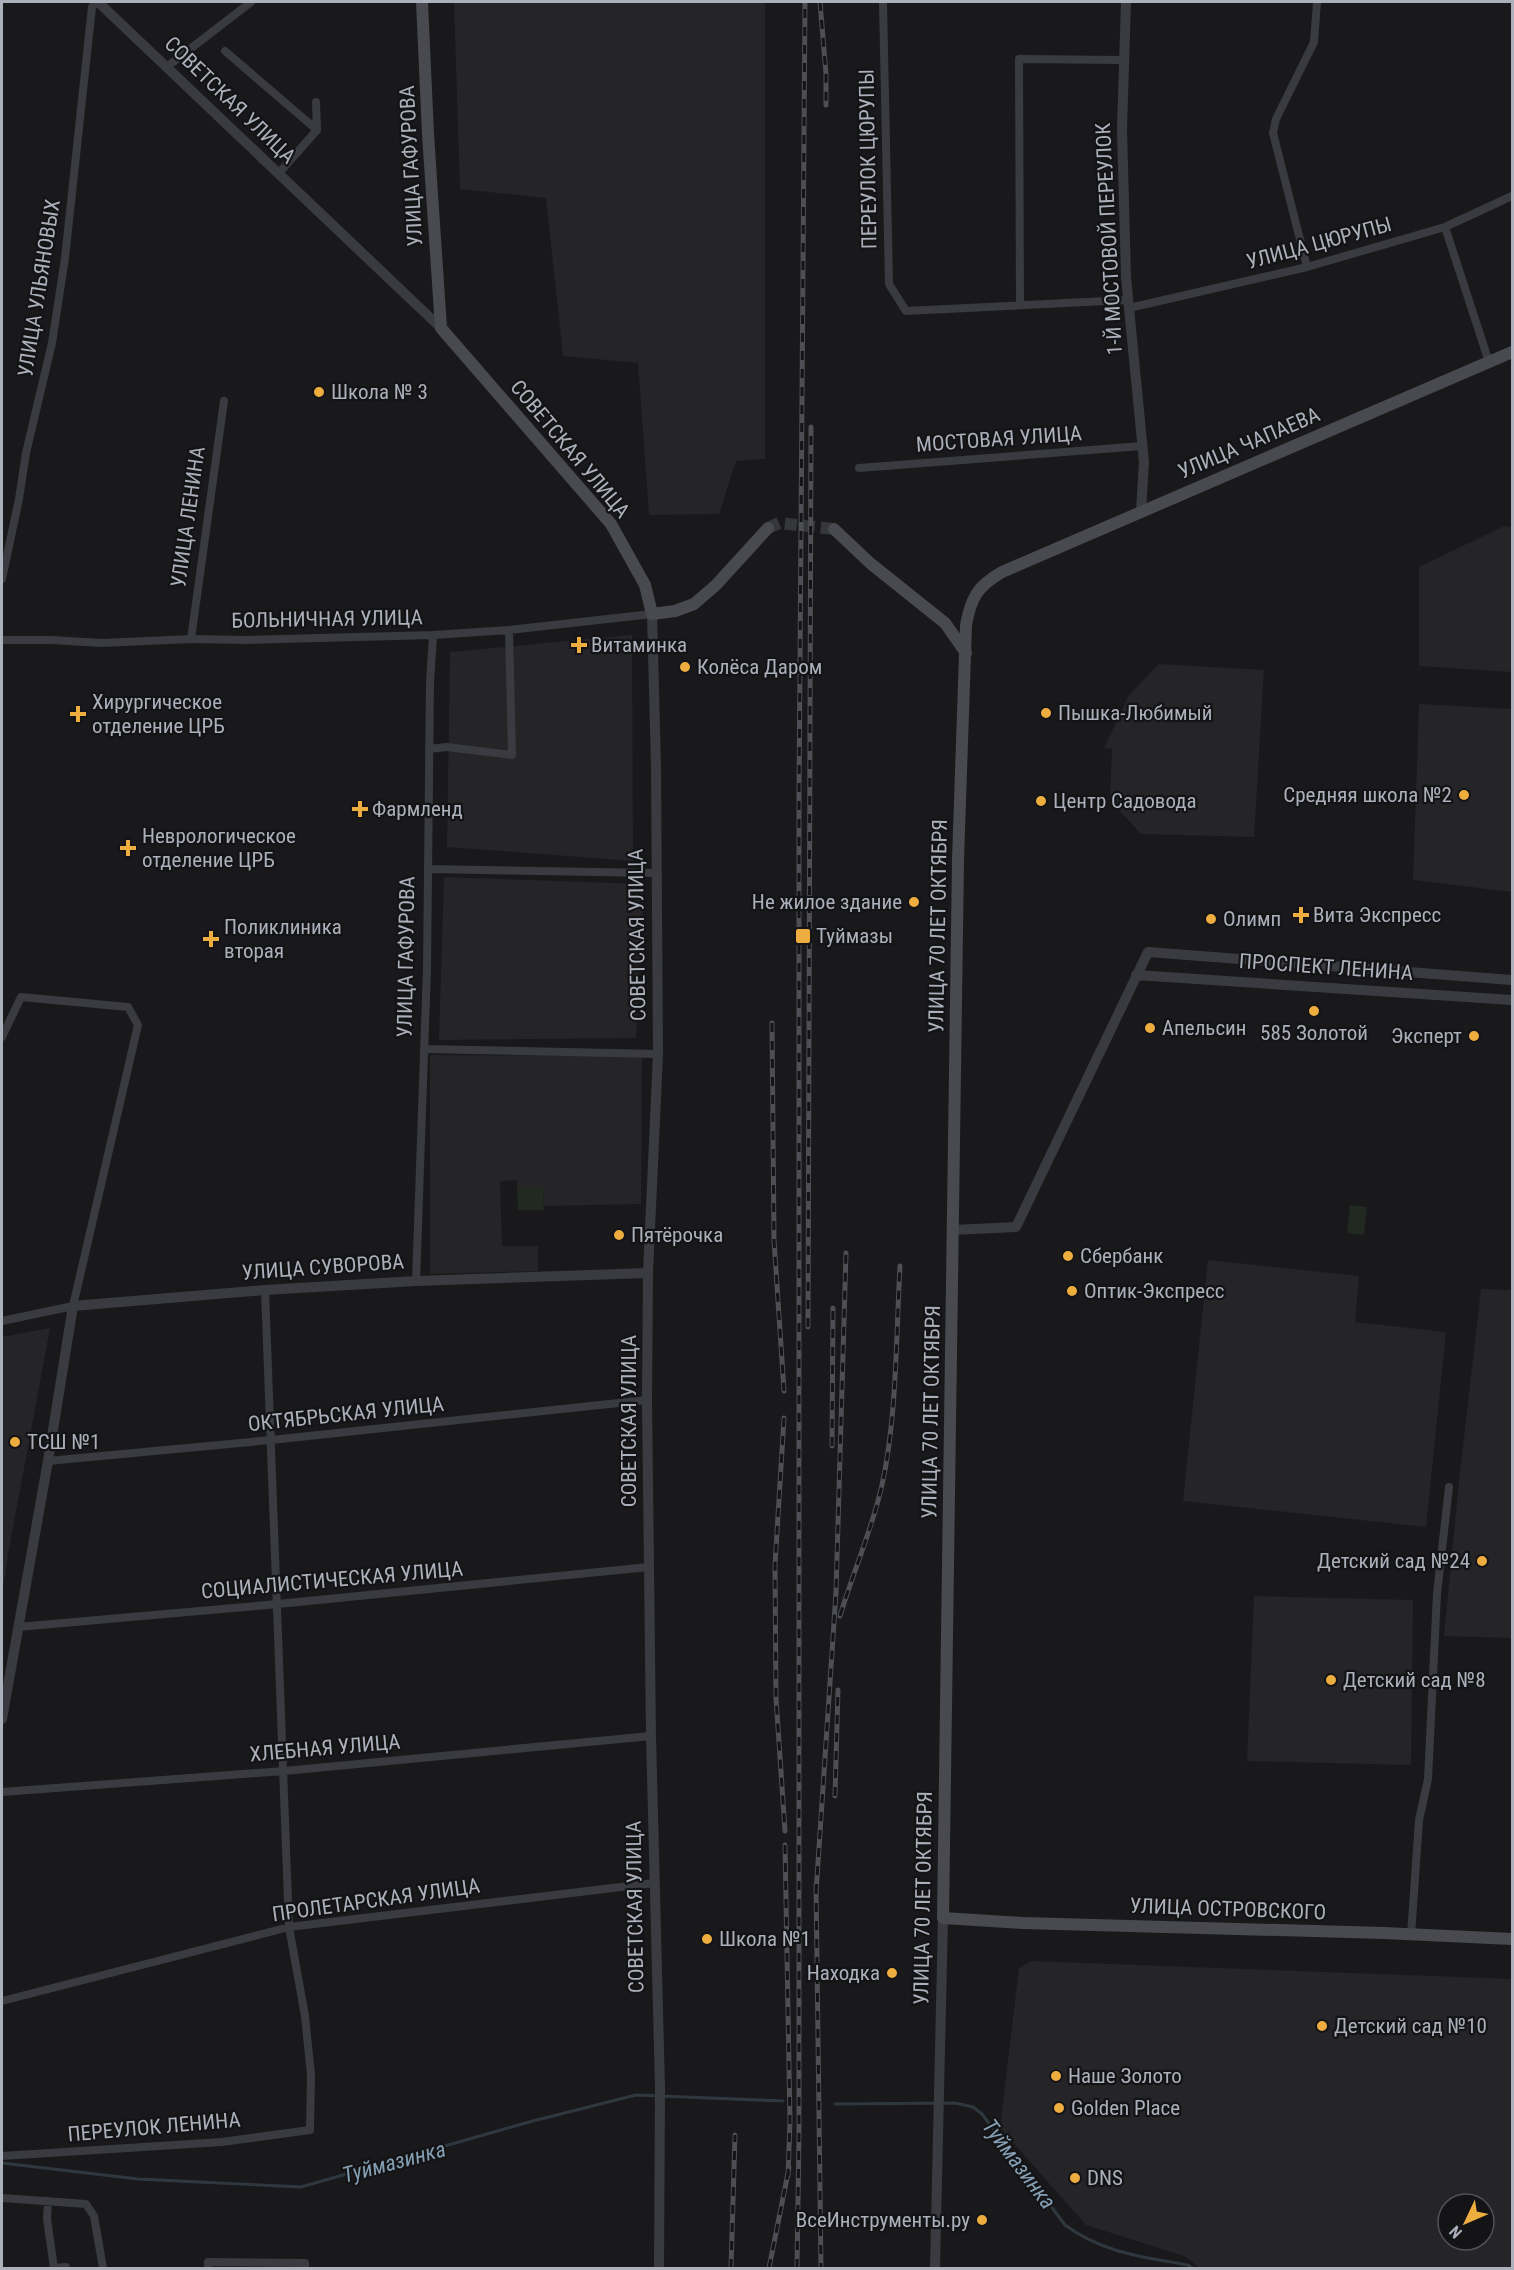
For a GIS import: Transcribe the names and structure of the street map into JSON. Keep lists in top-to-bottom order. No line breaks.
{"streets":{"main road":["СОВЕТСКАЯ УЛИЦА","УЛИЦА ГАФУРОВА","УЛИЦА ЧАПАЕВА","УЛИЦА 70 ЛЕТ ОКТЯБРЯ","УЛИЦА ОСТРОВСКОГО"],"street":["ПЕРЕУЛОК ЦЮРУПЫ","1-Й МОСТОВОЙ ПЕРЕУЛОК","УЛИЦА ЦЮРУПЫ","УЛИЦА УЛЬЯНОВЫХ","МОСТОВАЯ УЛИЦА","УЛИЦА ЛЕНИНА","БОЛЬНИЧНАЯ УЛИЦА","ПРОСПЕКТ ЛЕНИНА","УЛИЦА СУВОРОВА","ОКТЯБРЬСКАЯ УЛИЦА","СОЦИАЛИСТИЧЕСКАЯ УЛИЦА","ХЛЕБНАЯ УЛИЦА","ПРОЛЕТАРСКАЯ УЛИЦА","ПЕРЕУЛОК ЛЕНИНА"]},"crossings":[["СОВЕТСКАЯ УЛИЦА","УЛИЦА ГАФУРОВА"],["СОВЕТСКАЯ УЛИЦА","УЛИЦА УЛЬЯНОВЫХ"],["СОВЕТСКАЯ УЛИЦА","БОЛЬНИЧНАЯ УЛИЦА"],["СОВЕТСКАЯ УЛИЦА","УЛИЦА СУВОРОВА"],["СОВЕТСКАЯ УЛИЦА","ОКТЯБРЬСКАЯ УЛИЦА"],["СОВЕТСКАЯ УЛИЦА","СОЦИАЛИСТИЧЕСКАЯ УЛИЦА"],["СОВЕТСКАЯ УЛИЦА","ХЛЕБНАЯ УЛИЦА"],["СОВЕТСКАЯ УЛИЦА","ПРОЛЕТАРСКАЯ УЛИЦА"],["ПЕРЕУЛОК ЦЮРУПЫ","УЛИЦА ЦЮРУПЫ"],["УЛИЦА ГАФУРОВА","БОЛЬНИЧНАЯ УЛИЦА"],["УЛИЦА ГАФУРОВА","УЛИЦА СУВОРОВА"],["1-Й МОСТОВОЙ ПЕРЕУЛОК","УЛИЦА ЦЮРУПЫ"],["1-Й МОСТОВОЙ ПЕРЕУЛОК","МОСТОВАЯ УЛИЦА"],["1-Й МОСТОВОЙ ПЕРЕУЛОК","УЛИЦА ЧАПАЕВА"],["УЛИЦА ЧАПАЕВА","УЛИЦА 70 ЛЕТ ОКТЯБРЯ"],["УЛИЦА ЛЕНИНА","БОЛЬНИЧНАЯ УЛИЦА"],["УЛИЦА 70 ЛЕТ ОКТЯБРЯ","УЛИЦА ОСТРОВСКОГО"],["ПРОЛЕТАРСКАЯ УЛИЦА","ПЕРЕУЛОК ЛЕНИНА"]],"water":["Туймазинка"],"places":{"other":["Школа № 3","Колёса Даром","Пышка-Любимый","Средняя школа №2","Центр Садовода","Не жилое здание","Олимп","585 Золотой","Апельсин","Эксперт","Пятёрочка","Сбербанк","Оптик-Экспресс","ТСШ №1","Детский сад №24","Детский сад №8","Школа №1","Находка","Детский сад №10","Наше Золото","Golden Place","DNS","ВсеИнструменты.ру"],"health":["Витаминка","Хирургическое отделение ЦРБ","Фармленд","Неврологическое отделение ЦРБ","Вита Экспресс","Поликлиника вторая"],"transit":["Туймазы"]},"north":"bottom left"}
